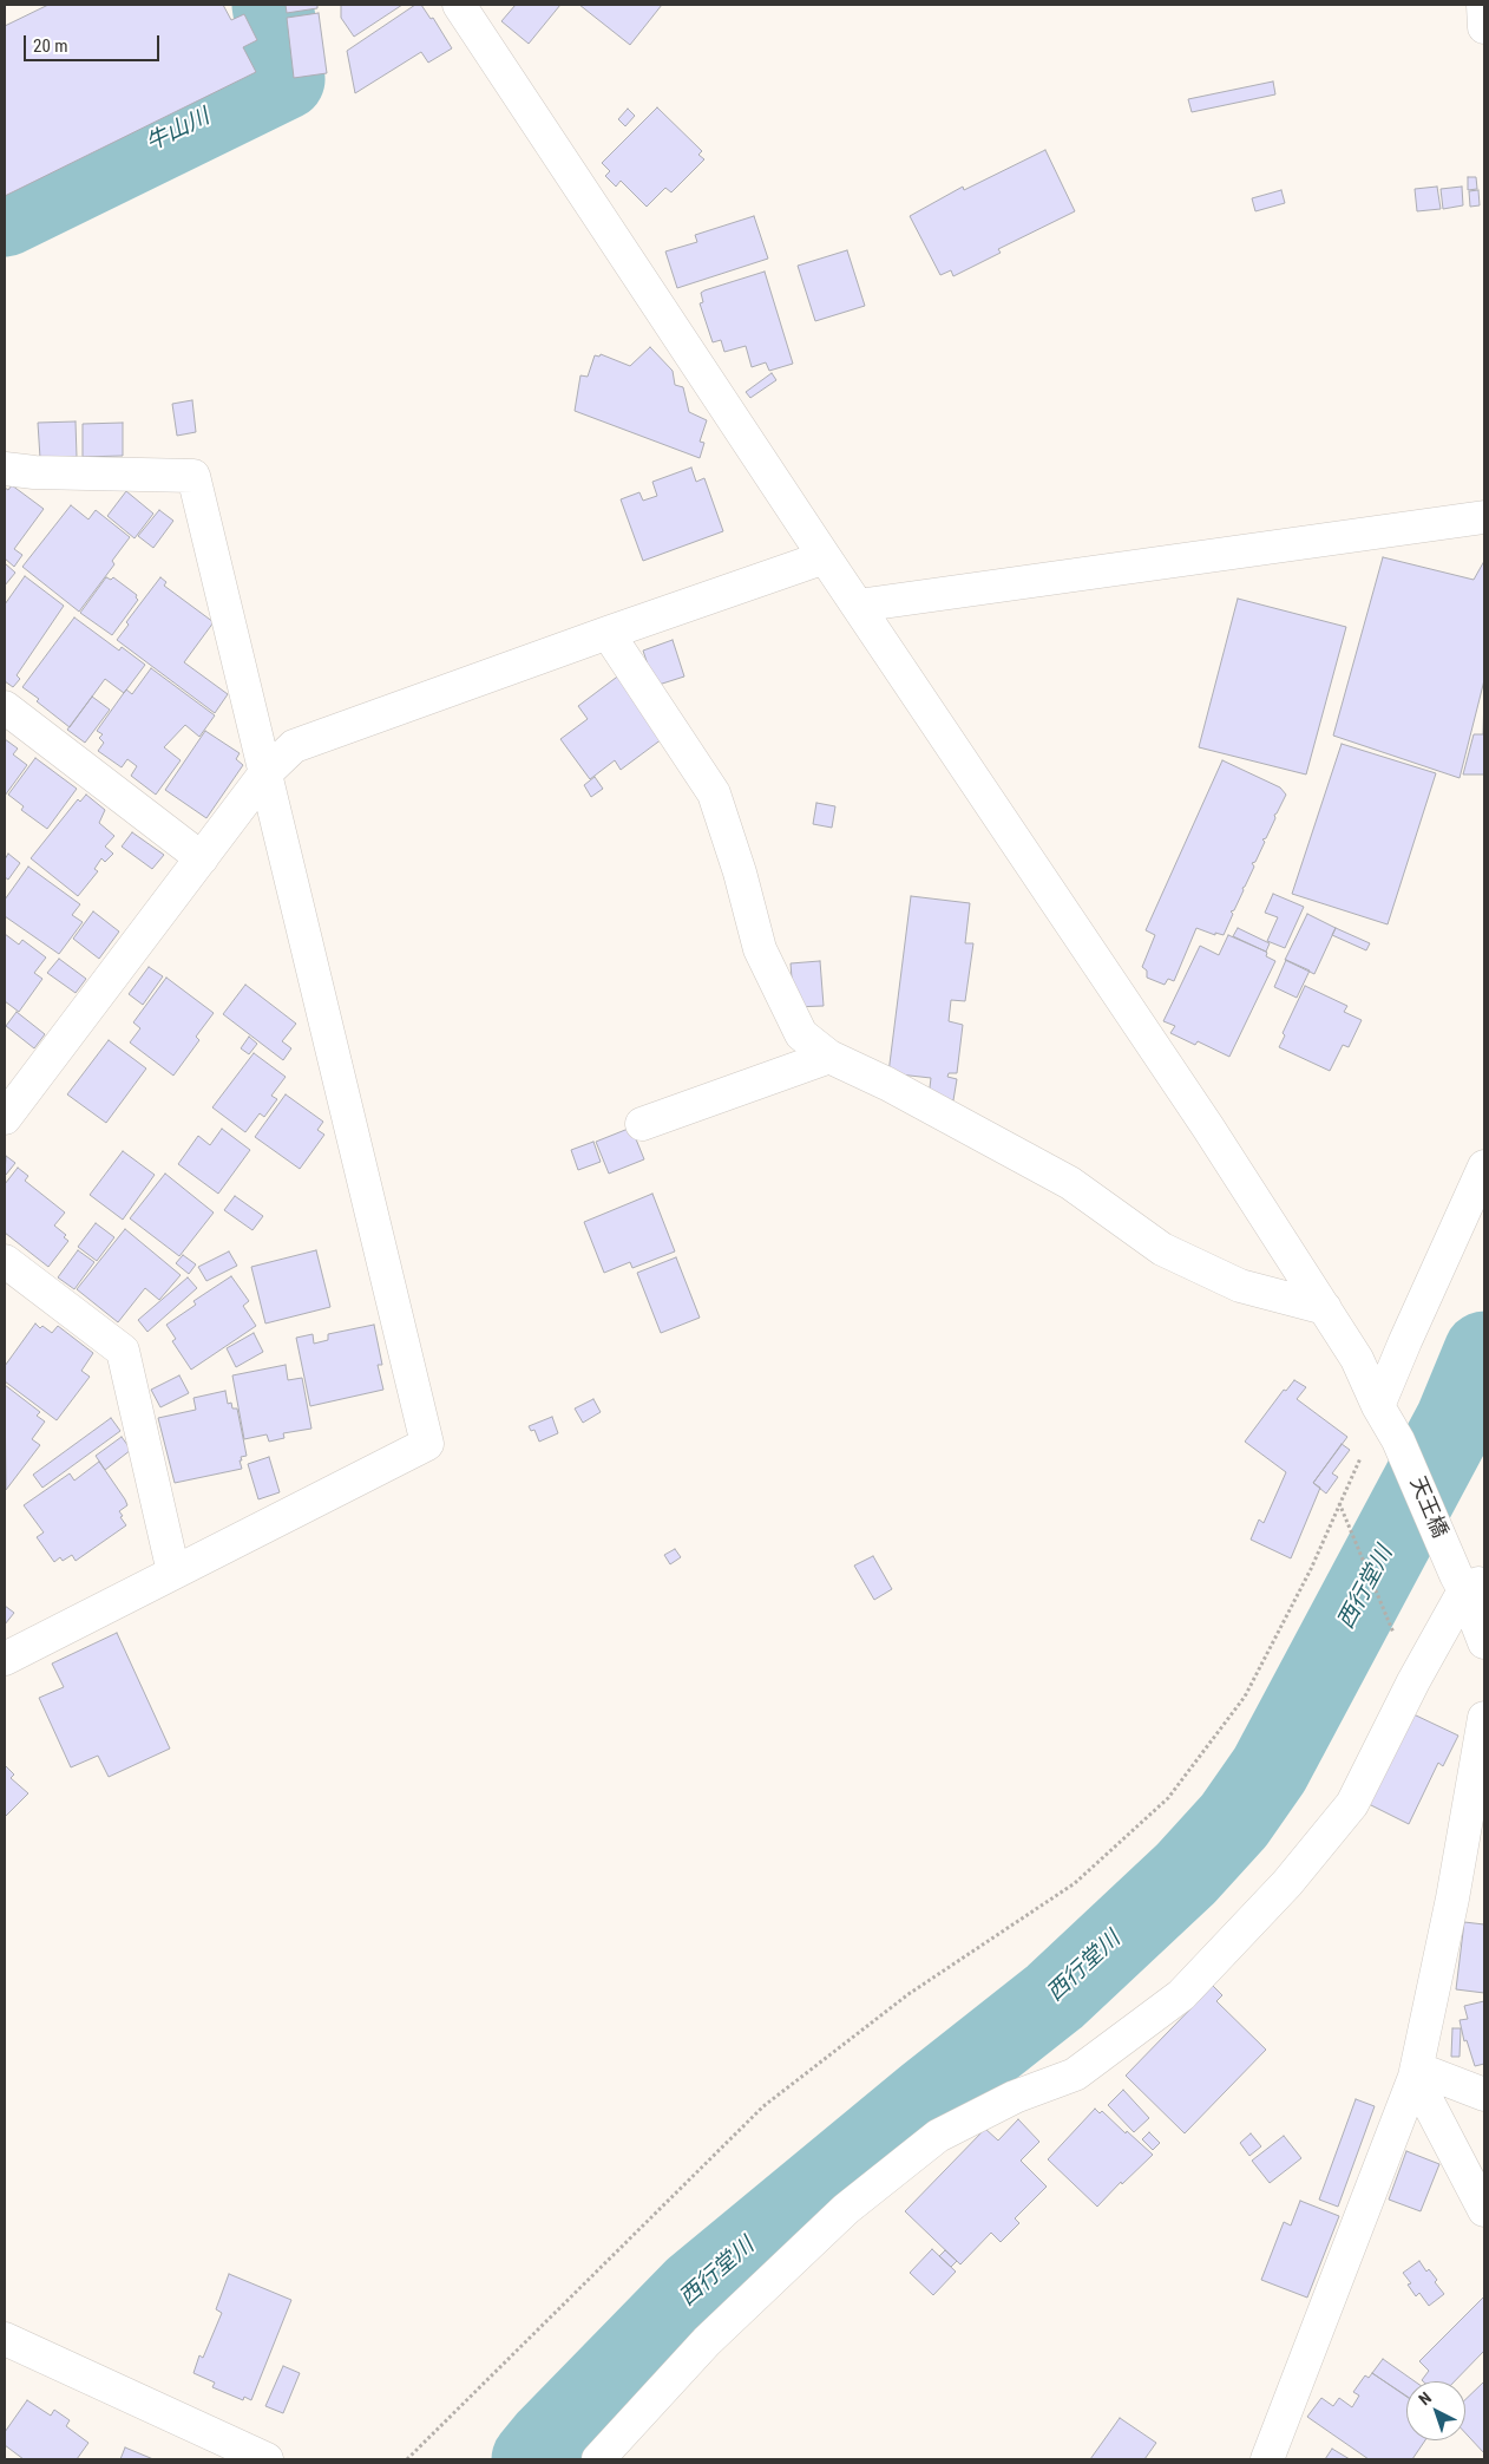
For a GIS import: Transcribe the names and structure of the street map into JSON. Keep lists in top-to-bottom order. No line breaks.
{"streets":{"street":["天王橋"]},"water":["牛山川","西行堂川"],"scale_bar":"20 m","north":"top left"}
